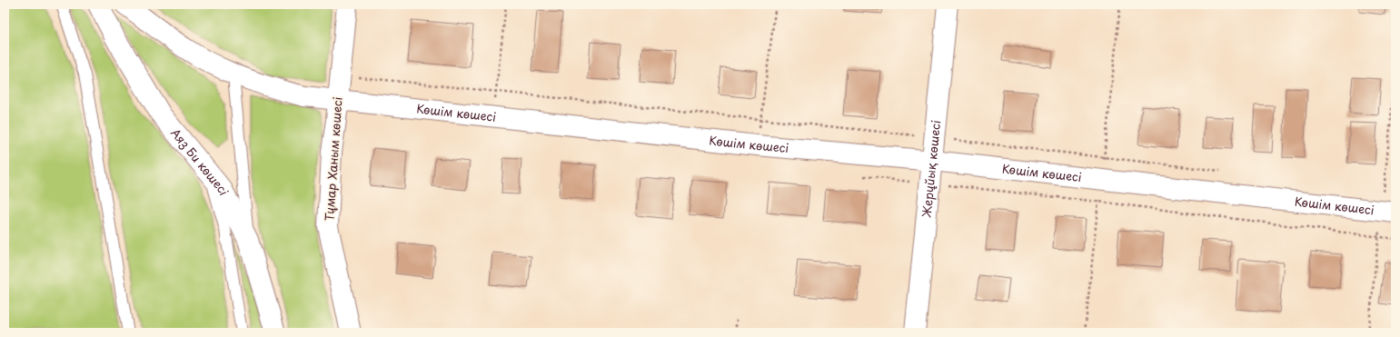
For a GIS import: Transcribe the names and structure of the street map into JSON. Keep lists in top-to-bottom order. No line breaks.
{"streets":{"street":["Көшім көшесі","Тұмар Ханым көшесі","Аяз Би көшесі","Жерұйық көшесі"]},"crossings":[["Көшім көшесі","Тұмар Ханым көшесі"],["Көшім көшесі","Жерұйық көшесі"]]}
